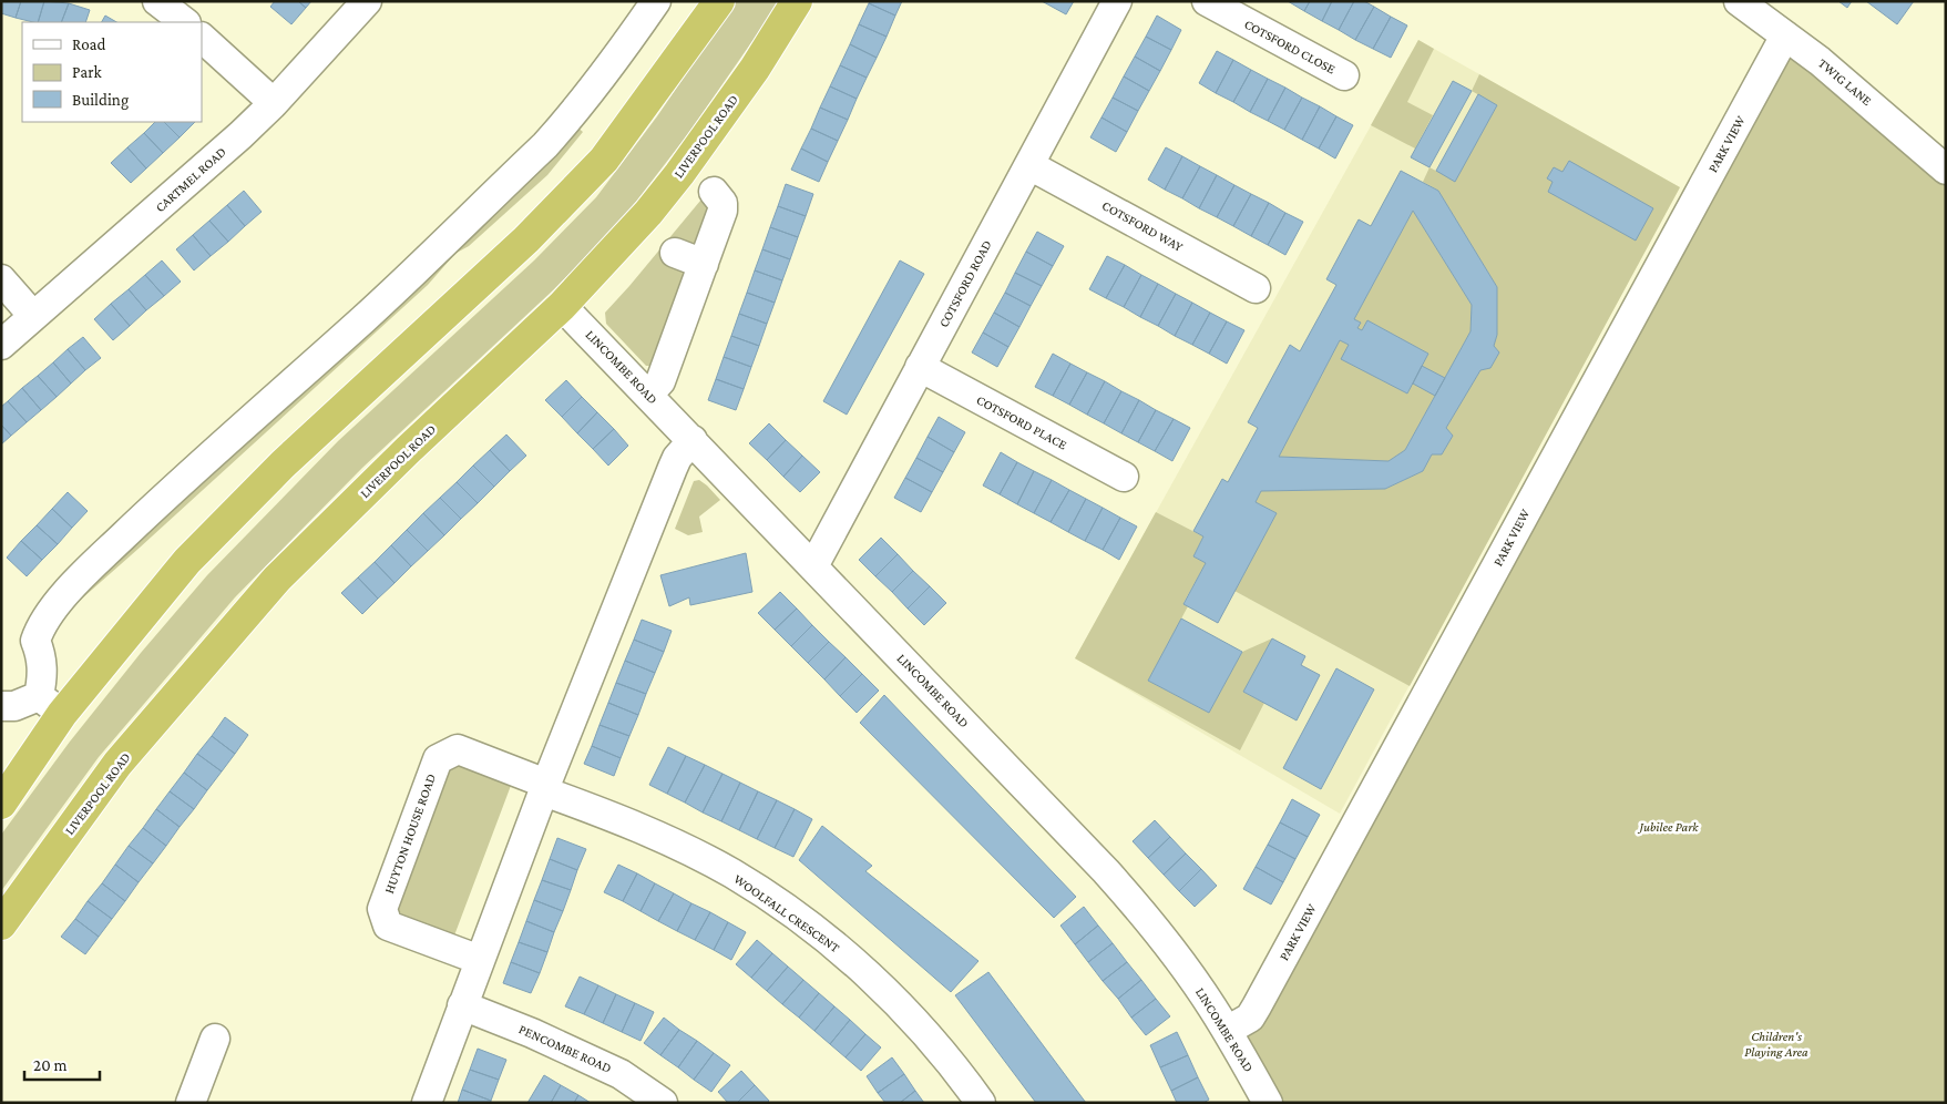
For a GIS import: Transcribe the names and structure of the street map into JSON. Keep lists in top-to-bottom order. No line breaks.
{"streets":{"highway":["LIVERPOOL ROAD"],"street":["COTSFORD CLOSE","TWIG LANE","PARK VIEW","CARTMEL ROAD","COTSFORD WAY","COTSFORD ROAD","LINCOMBE ROAD","COTSFORD PLACE","HUYTON HOUSE ROAD","WOOLFALL CRESCENT","PENCOMBE ROAD"]},"crossings":[["TWIG LANE","PARK VIEW"],["LIVERPOOL ROAD","LINCOMBE ROAD"],["PARK VIEW","LINCOMBE ROAD"],["COTSFORD WAY","COTSFORD ROAD"],["COTSFORD ROAD","LINCOMBE ROAD"],["COTSFORD ROAD","COTSFORD PLACE"],["HUYTON HOUSE ROAD","WOOLFALL CRESCENT"]],"parks":["Jubilee Park","Children's Playing Area"],"legend":["Road","Park","Building"],"scale_bar":"20 m"}
